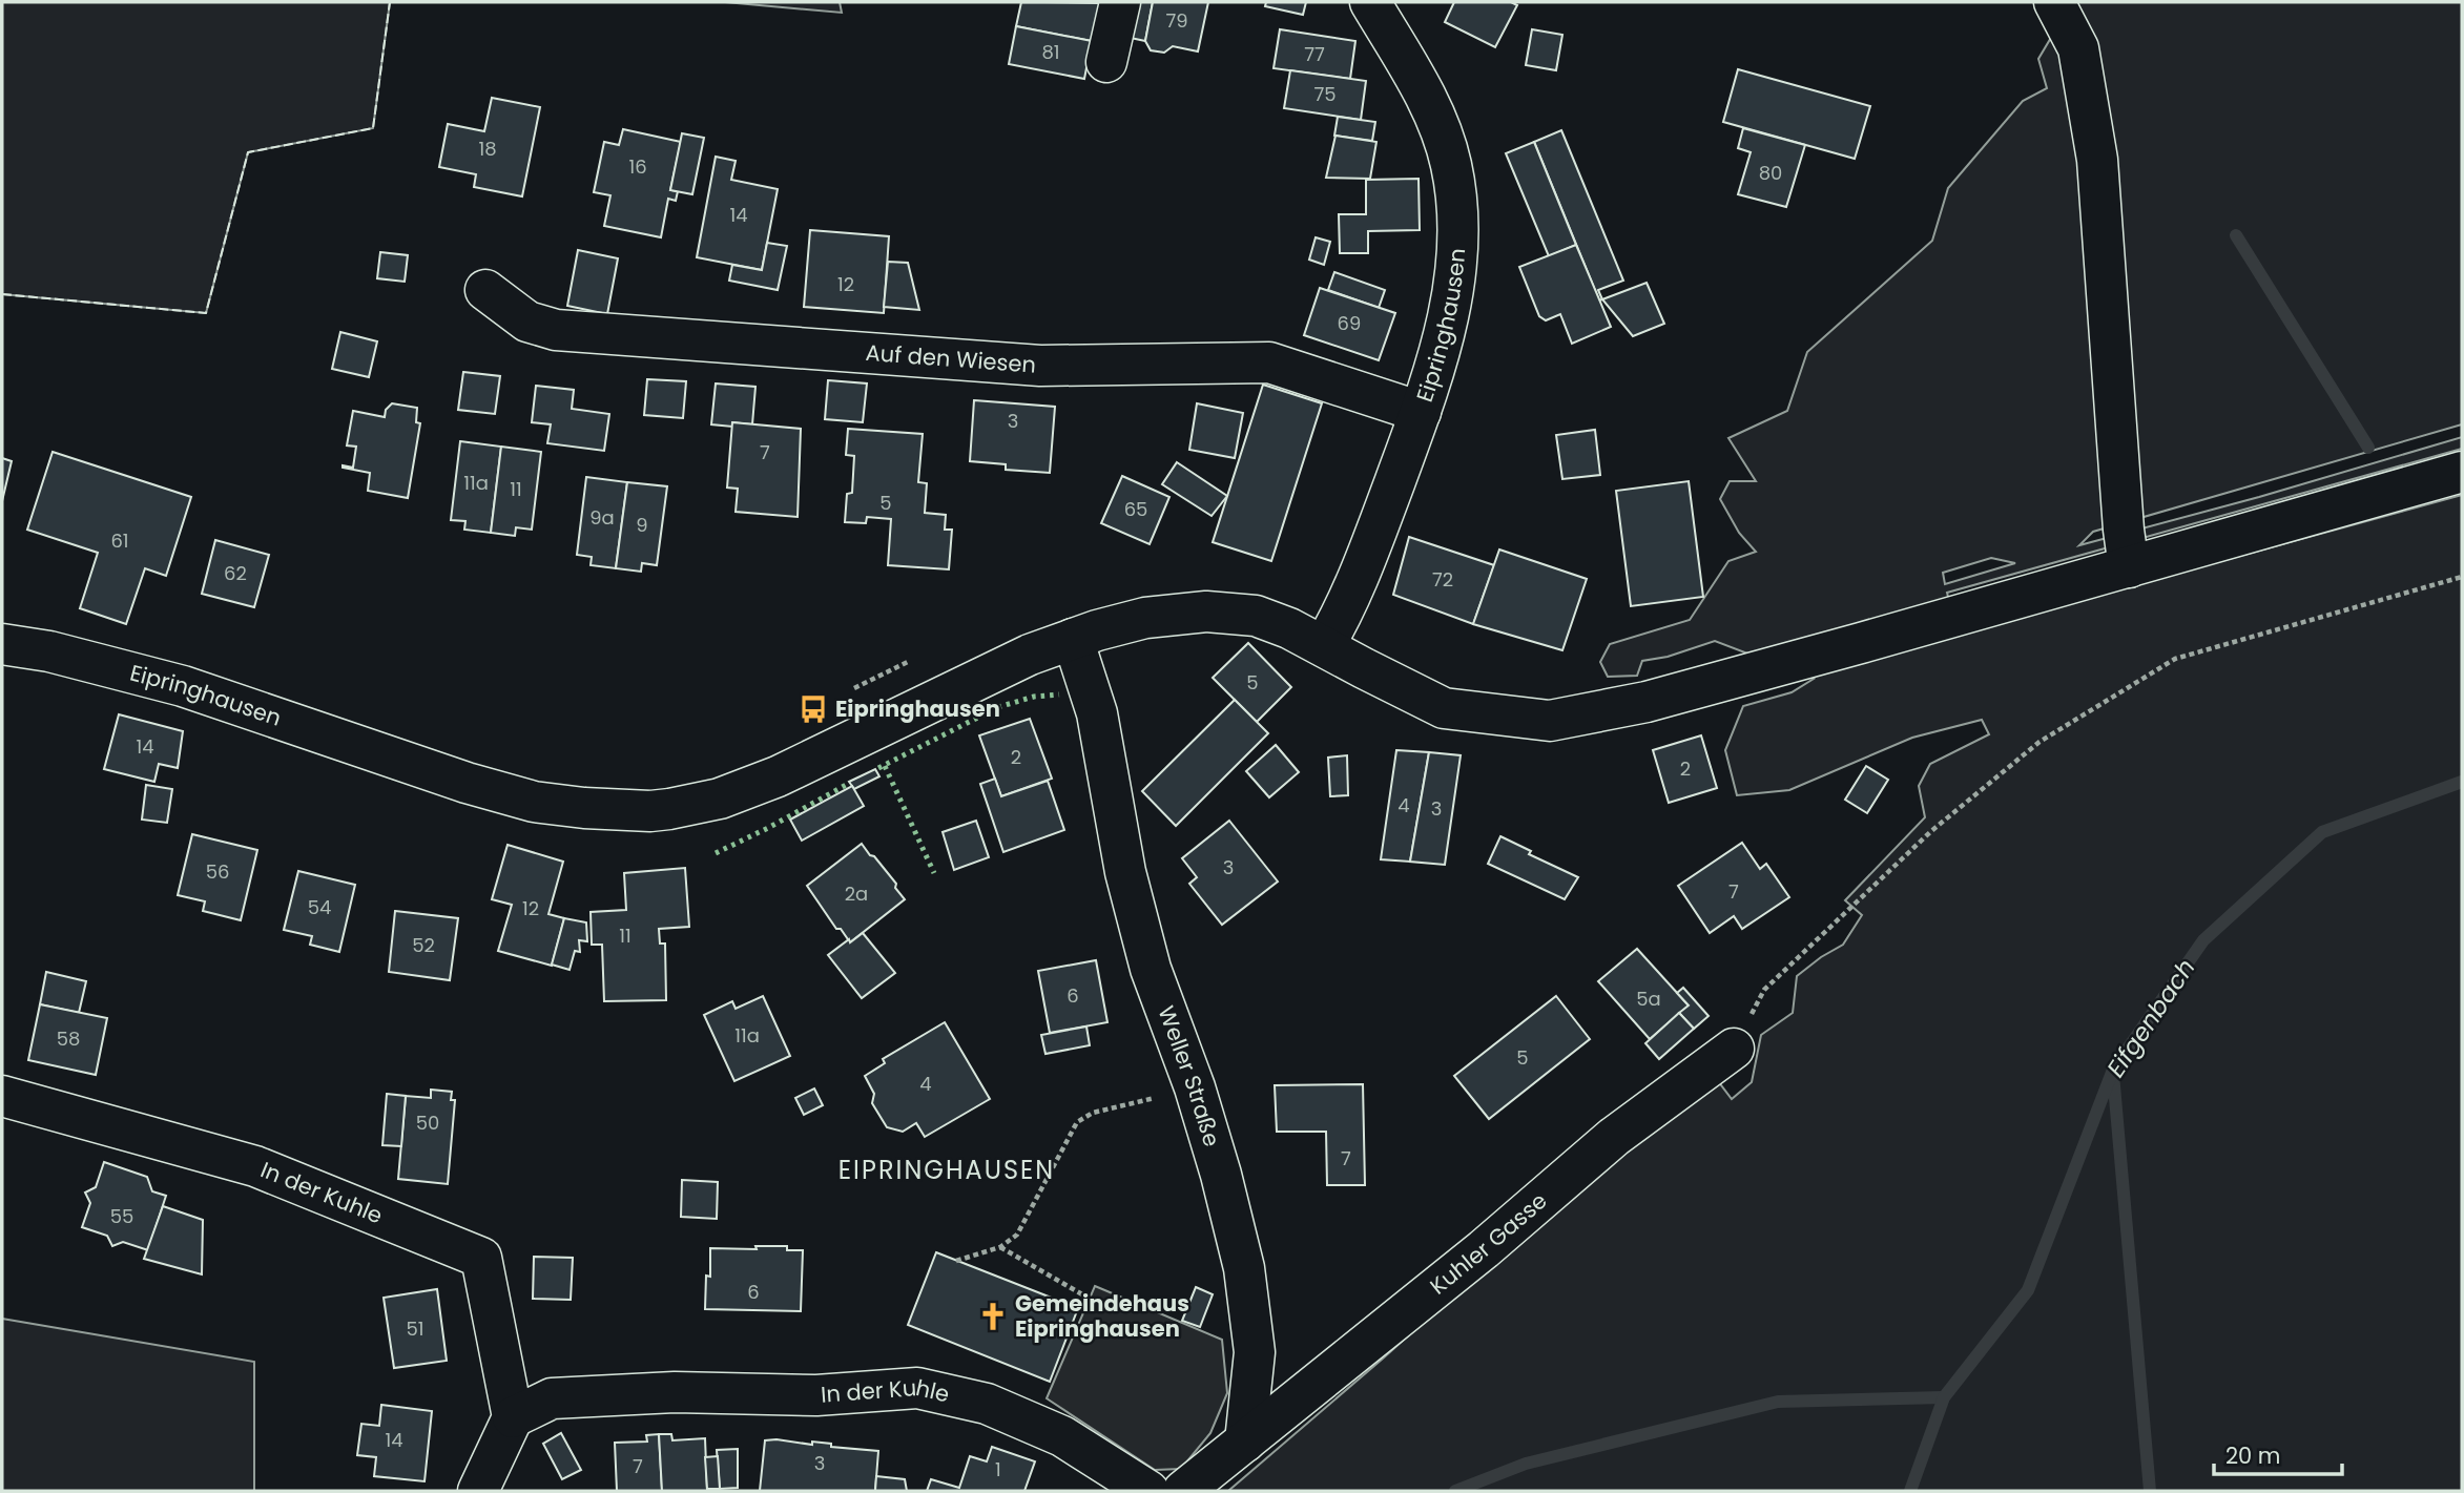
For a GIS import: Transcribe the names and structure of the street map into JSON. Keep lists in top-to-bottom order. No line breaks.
{"streets":{"street":["Eipringhausen","Auf den Wiesen","Weller Straße","In der Kuhle","Kuhler Gasse"]},"crossings":[["Eipringhausen","Auf den Wiesen"],["Eipringhausen","Weller Straße"],["Weller Straße","Kuhler Gasse"]],"districts":["EIPRINGHAUSEN"],"water":["Eifgenbach"],"places":{"bus stop":["Eipringhausen"],"church":["Gemeindehaus Eipringhausen"]},"house_numbers":["79","81","77","75","18","16","80","14","12","69","3","7","11a","11","5","65","9a","9","61","62","72","5","14","2","2","4","3","3","56","7","2a","54","12","11","52","6","5a","11a","58","5","4","50","7","55","6","51","14","3","7","1"],"scale_bar":"20 m"}
